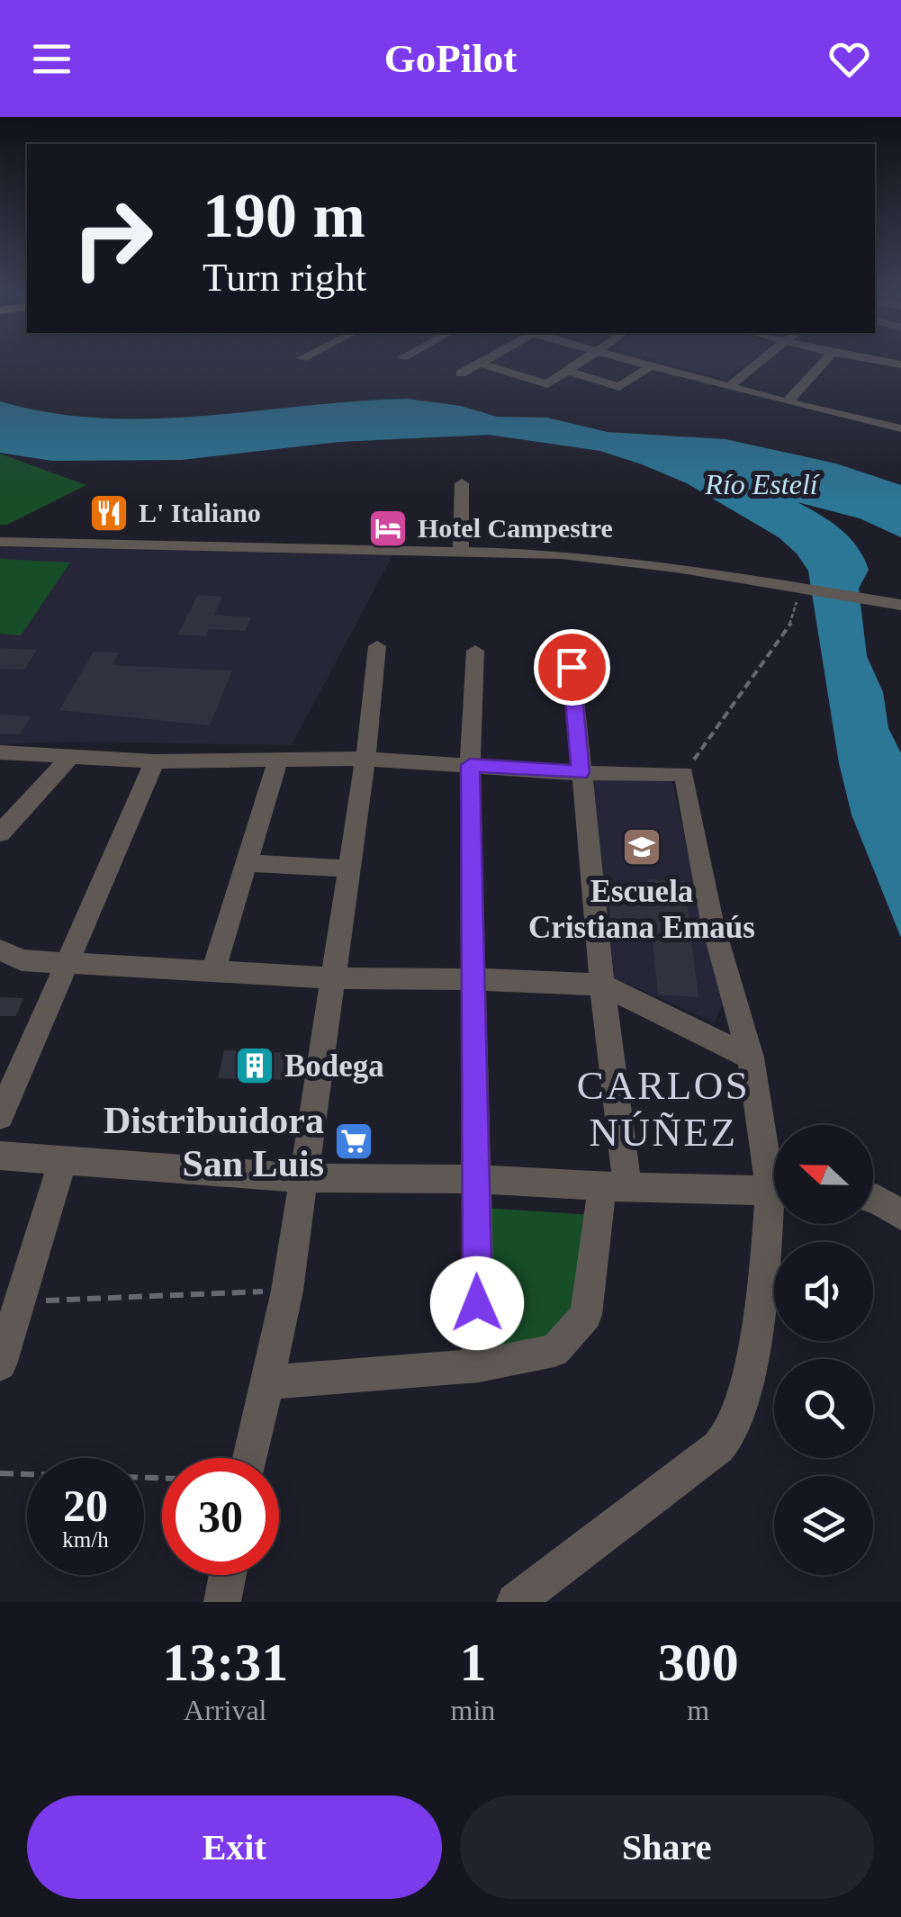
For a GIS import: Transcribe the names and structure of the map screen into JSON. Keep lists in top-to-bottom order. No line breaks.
{"districts":["CARLOS NÚÑEZ"],"water":["Río Estelí"],"places":{"restaurant":["L' Italiano"],"hotel":["Hotel Campestre"],"school or university":["Escuela Cristiana Emaús"],"building":["Bodega"],"supermarket":["Distribuidora San Luis"]},"north":"left","page":{"header":"GoPilot","turn":["190 m","Turn right"],"speed":"20 km/h","limit":"30","eta":["13:31","Arrival","1","min","300","m"],"buttons":["Exit","Share"]}}
